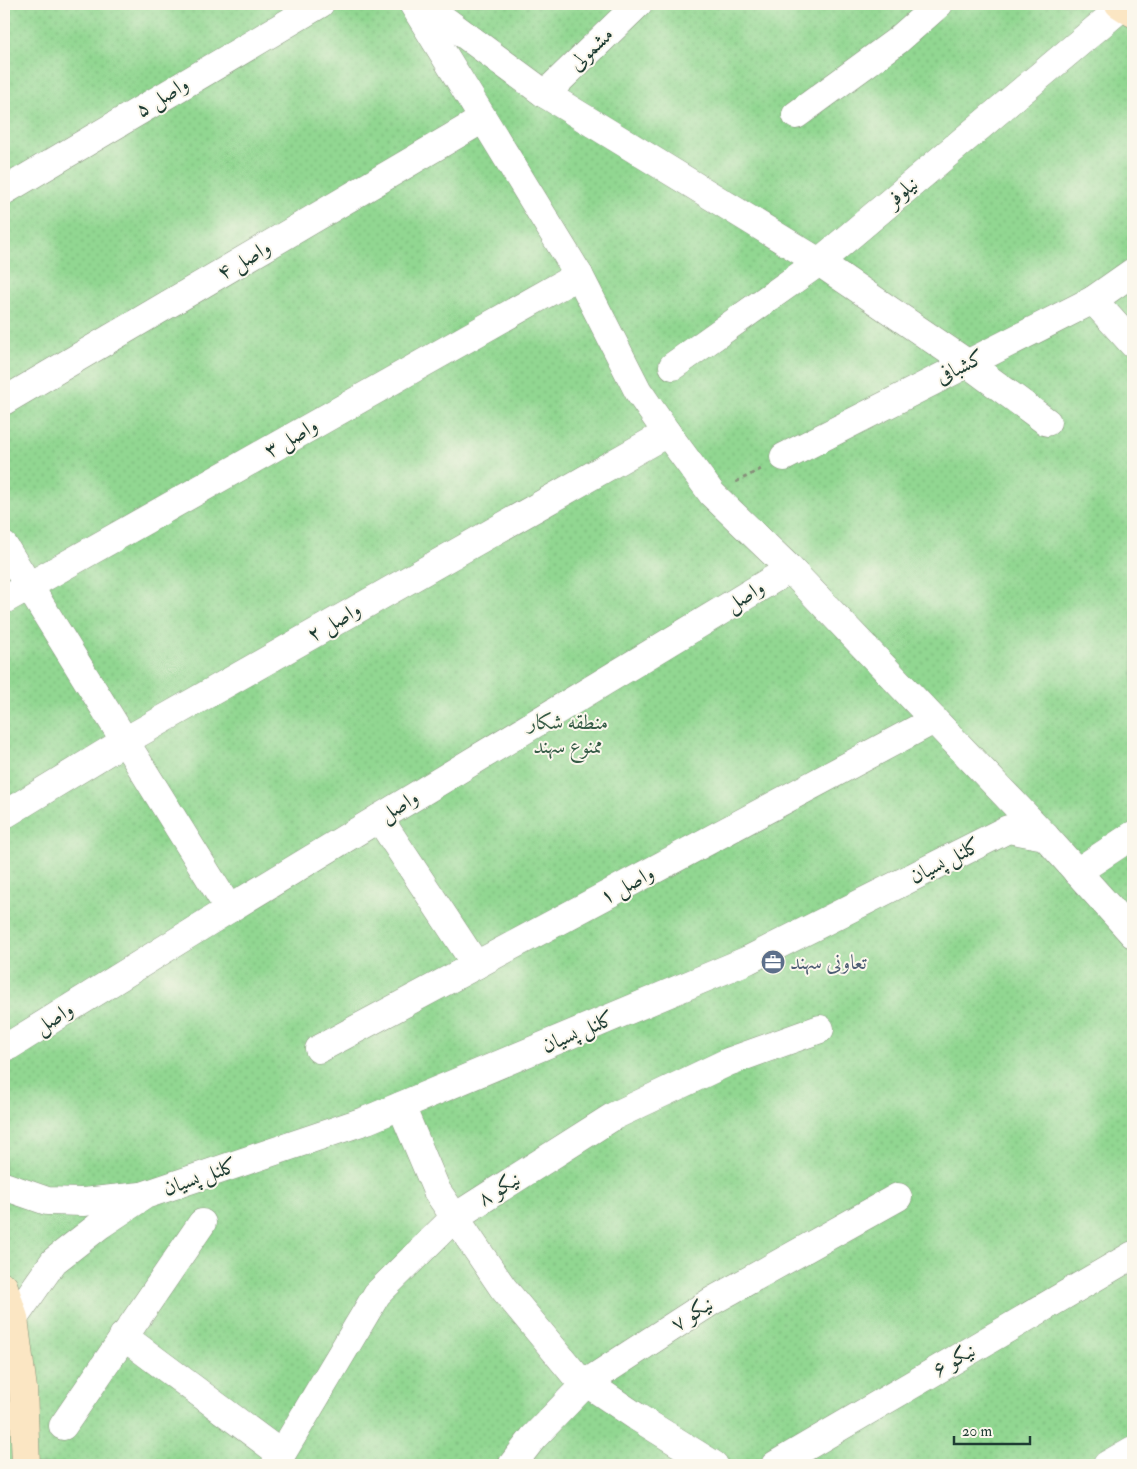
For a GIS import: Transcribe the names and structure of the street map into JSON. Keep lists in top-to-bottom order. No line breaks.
{"streets":{"street":["مشمولی","واصل ۵","نیلوفر","واصل ۴","کشبافی","واصل ۳","واصل","واصل ۲","کلنل پسیان","واصل ۱","نیکو ۸","نیکو ۷","نیکو ۶"]},"parks":["منطقه شکار ممنوع سهند"],"places":{"office":["تعاونی سهند"]},"scale_bar":"20 m"}
